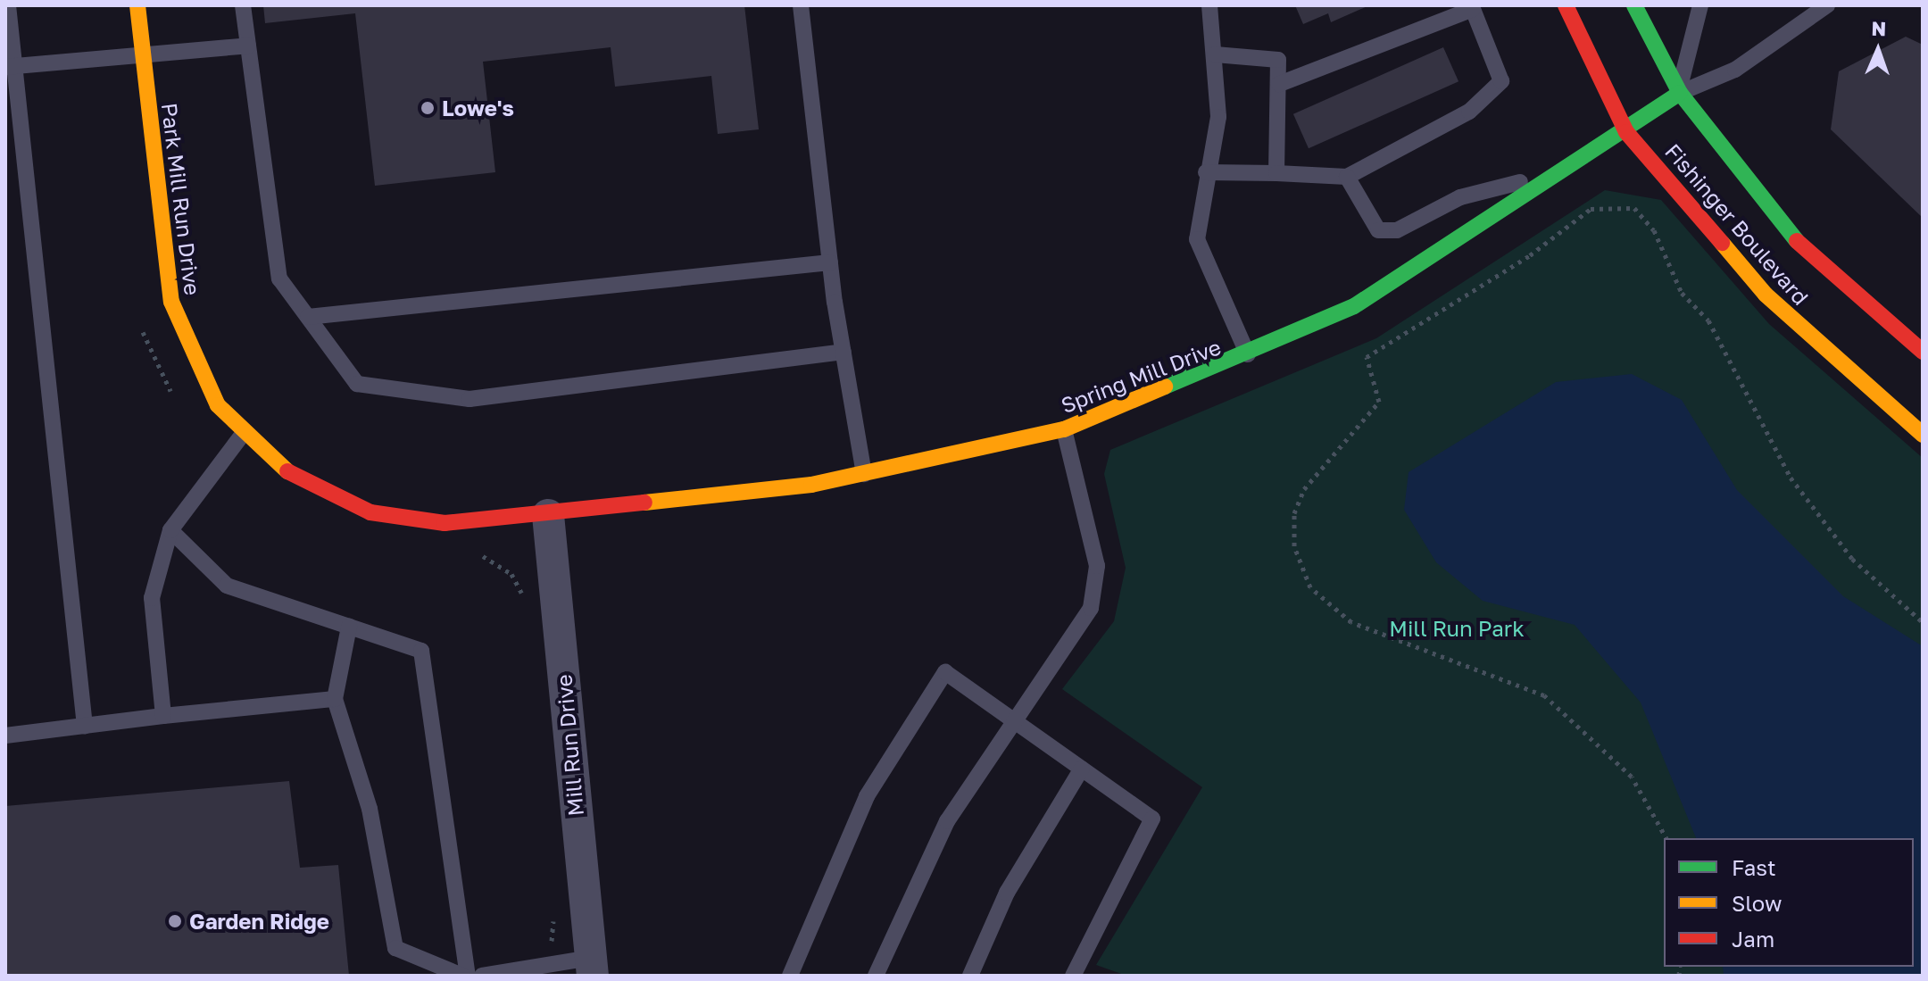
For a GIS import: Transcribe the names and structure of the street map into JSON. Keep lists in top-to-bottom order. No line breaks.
{"streets":{"street":["Park Mill Run Drive","Fishinger Boulevard","Spring Mill Drive","Mill Run Drive"]},"crossings":[["Park Mill Run Drive","Spring Mill Drive"],["Park Mill Run Drive","Mill Run Drive"],["Fishinger Boulevard","Spring Mill Drive"],["Spring Mill Drive","Mill Run Drive"]],"parks":["Mill Run Park"],"places":["Lowe's","Garden Ridge"],"legend":["Fast","Slow","Jam"],"north":"top"}
